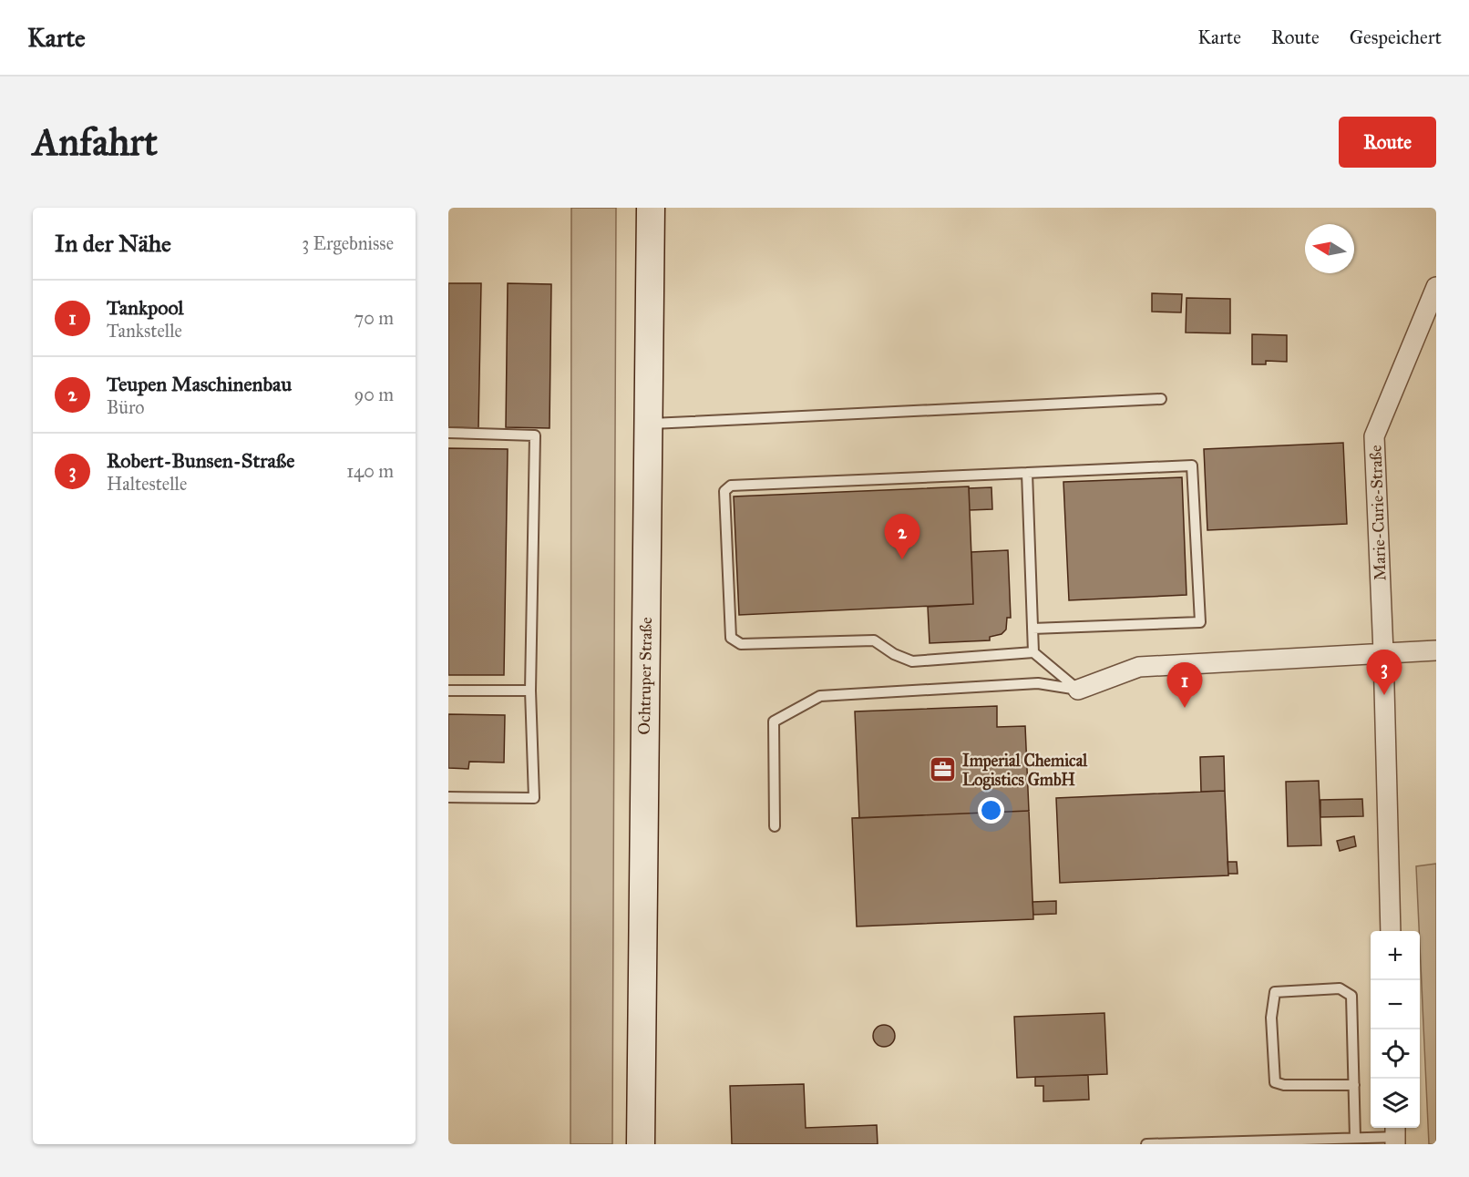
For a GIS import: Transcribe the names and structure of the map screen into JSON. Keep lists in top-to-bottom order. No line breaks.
{"streets":{"main road":["Ochtruper Straße"],"street":["Marie-Curie-Straße"]},"places":{"office":["Imperial Chemical Logistics GmbH"]},"north":"left","page":{"header":"Karte","nav":["Karte","Route","Gespeichert"],"buttons":"Route","title":"Anfahrt","heading":["In der Nähe","3 Ergebnisse"],"list":[{"mark":"1","name":"Tankpool","note":"Tankstelle","value":"70 m"},{"mark":"2","name":"Teupen Maschinenbau","note":"Büro","value":"90 m"},{"mark":"3","name":"Robert-Bunsen-Straße","note":"Haltestelle","value":"140 m"}],"pins":["2","3","1"],"map_buttons":["+","−"]}}
